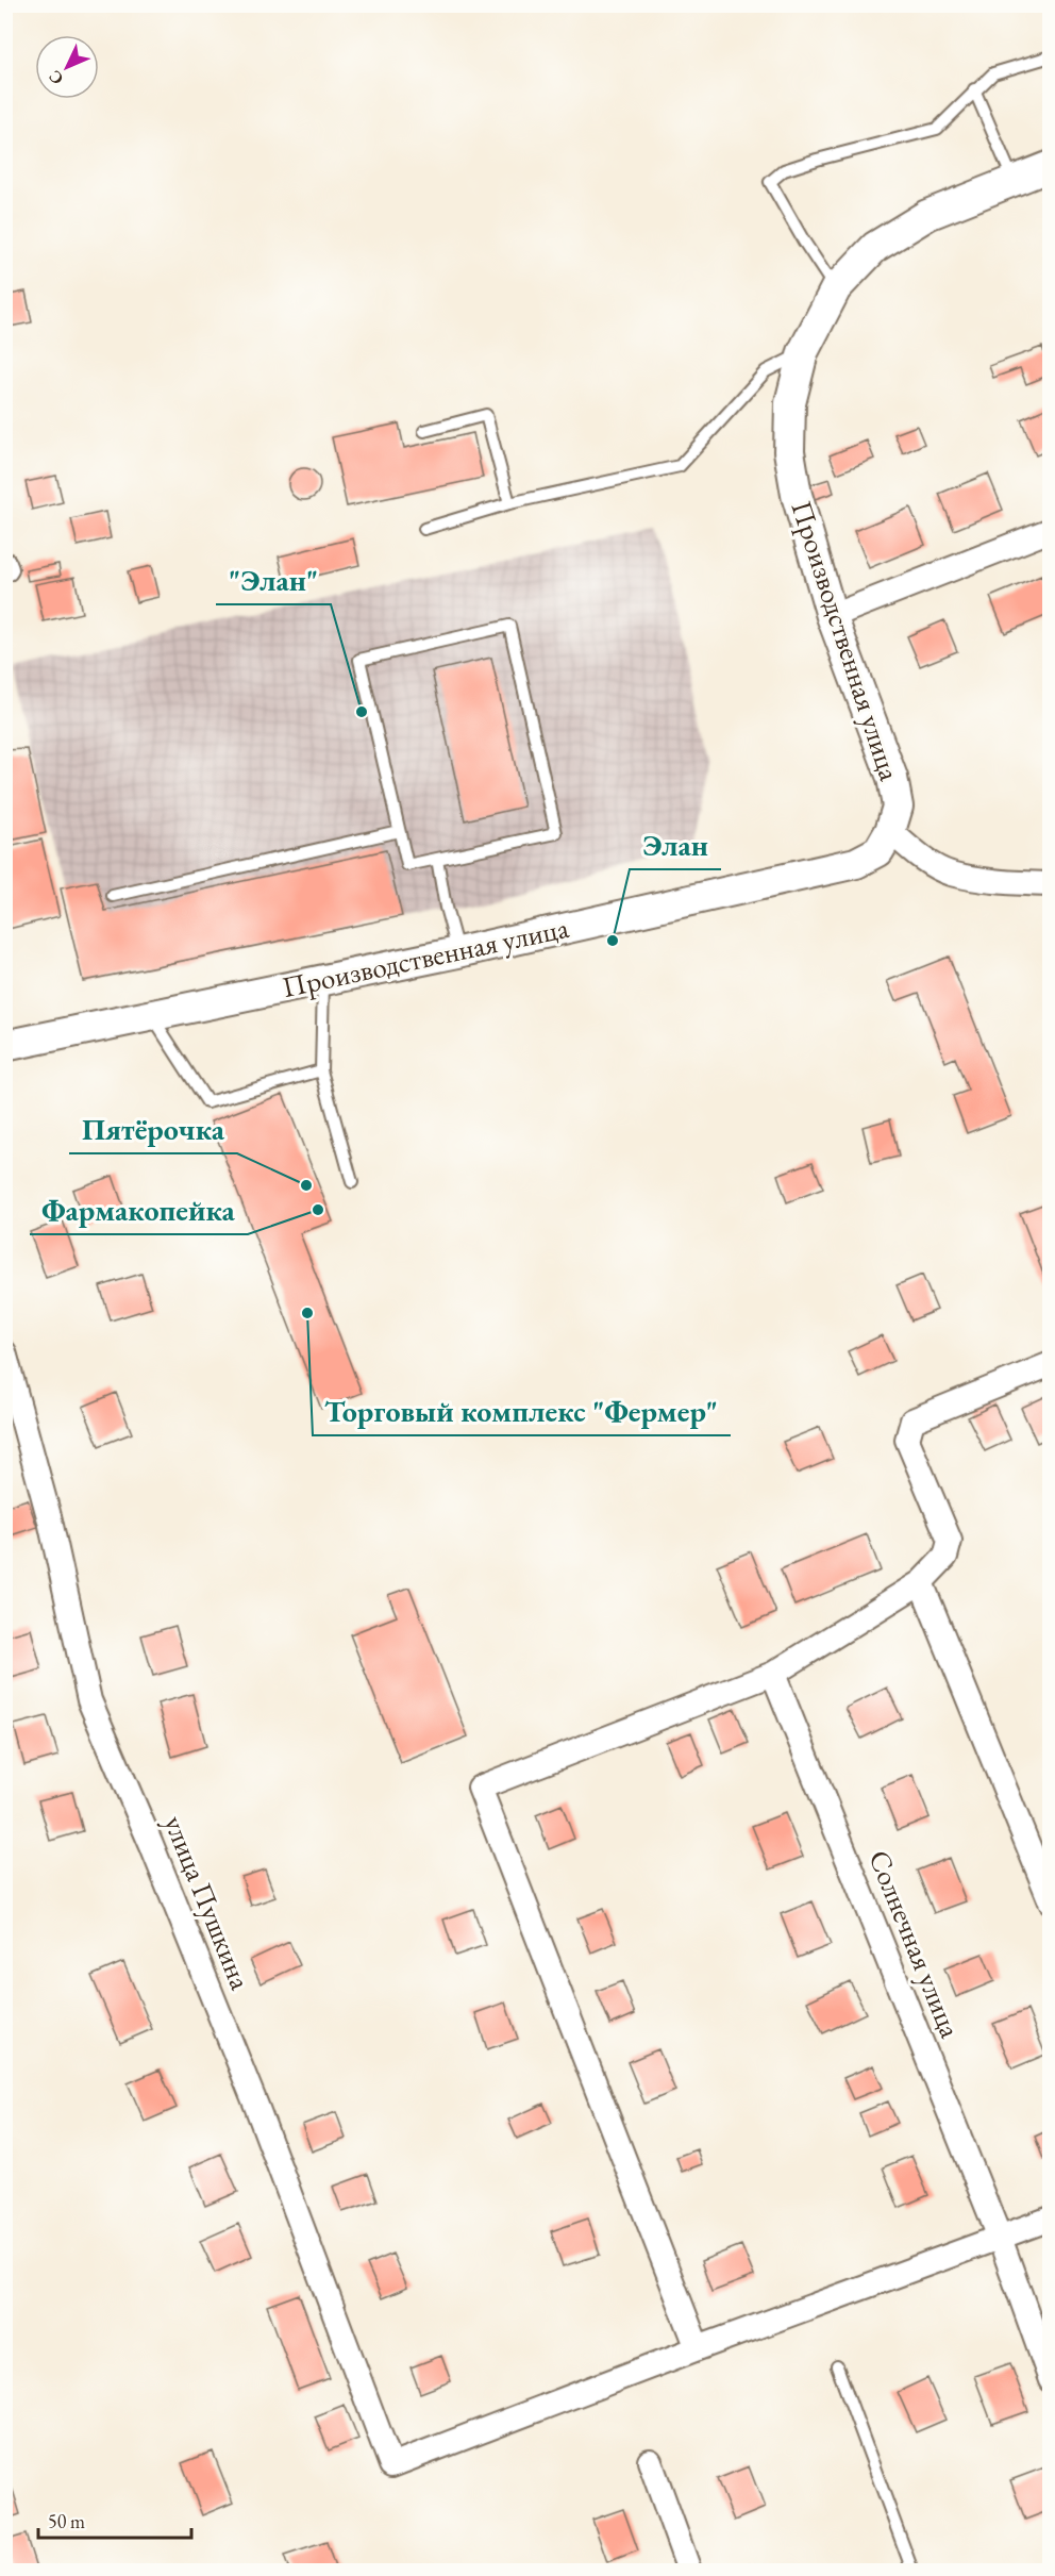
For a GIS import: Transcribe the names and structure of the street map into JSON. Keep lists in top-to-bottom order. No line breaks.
{"streets":{"street":["Производственная улица","улица Пушкина","Солнечная улица"]},"places":["\"Элан\"","Элан","Пятёрочка","Фармакопейка","Торговый комплекс \"Фермер\""],"scale_bar":"50 m","north":"bottom left"}
